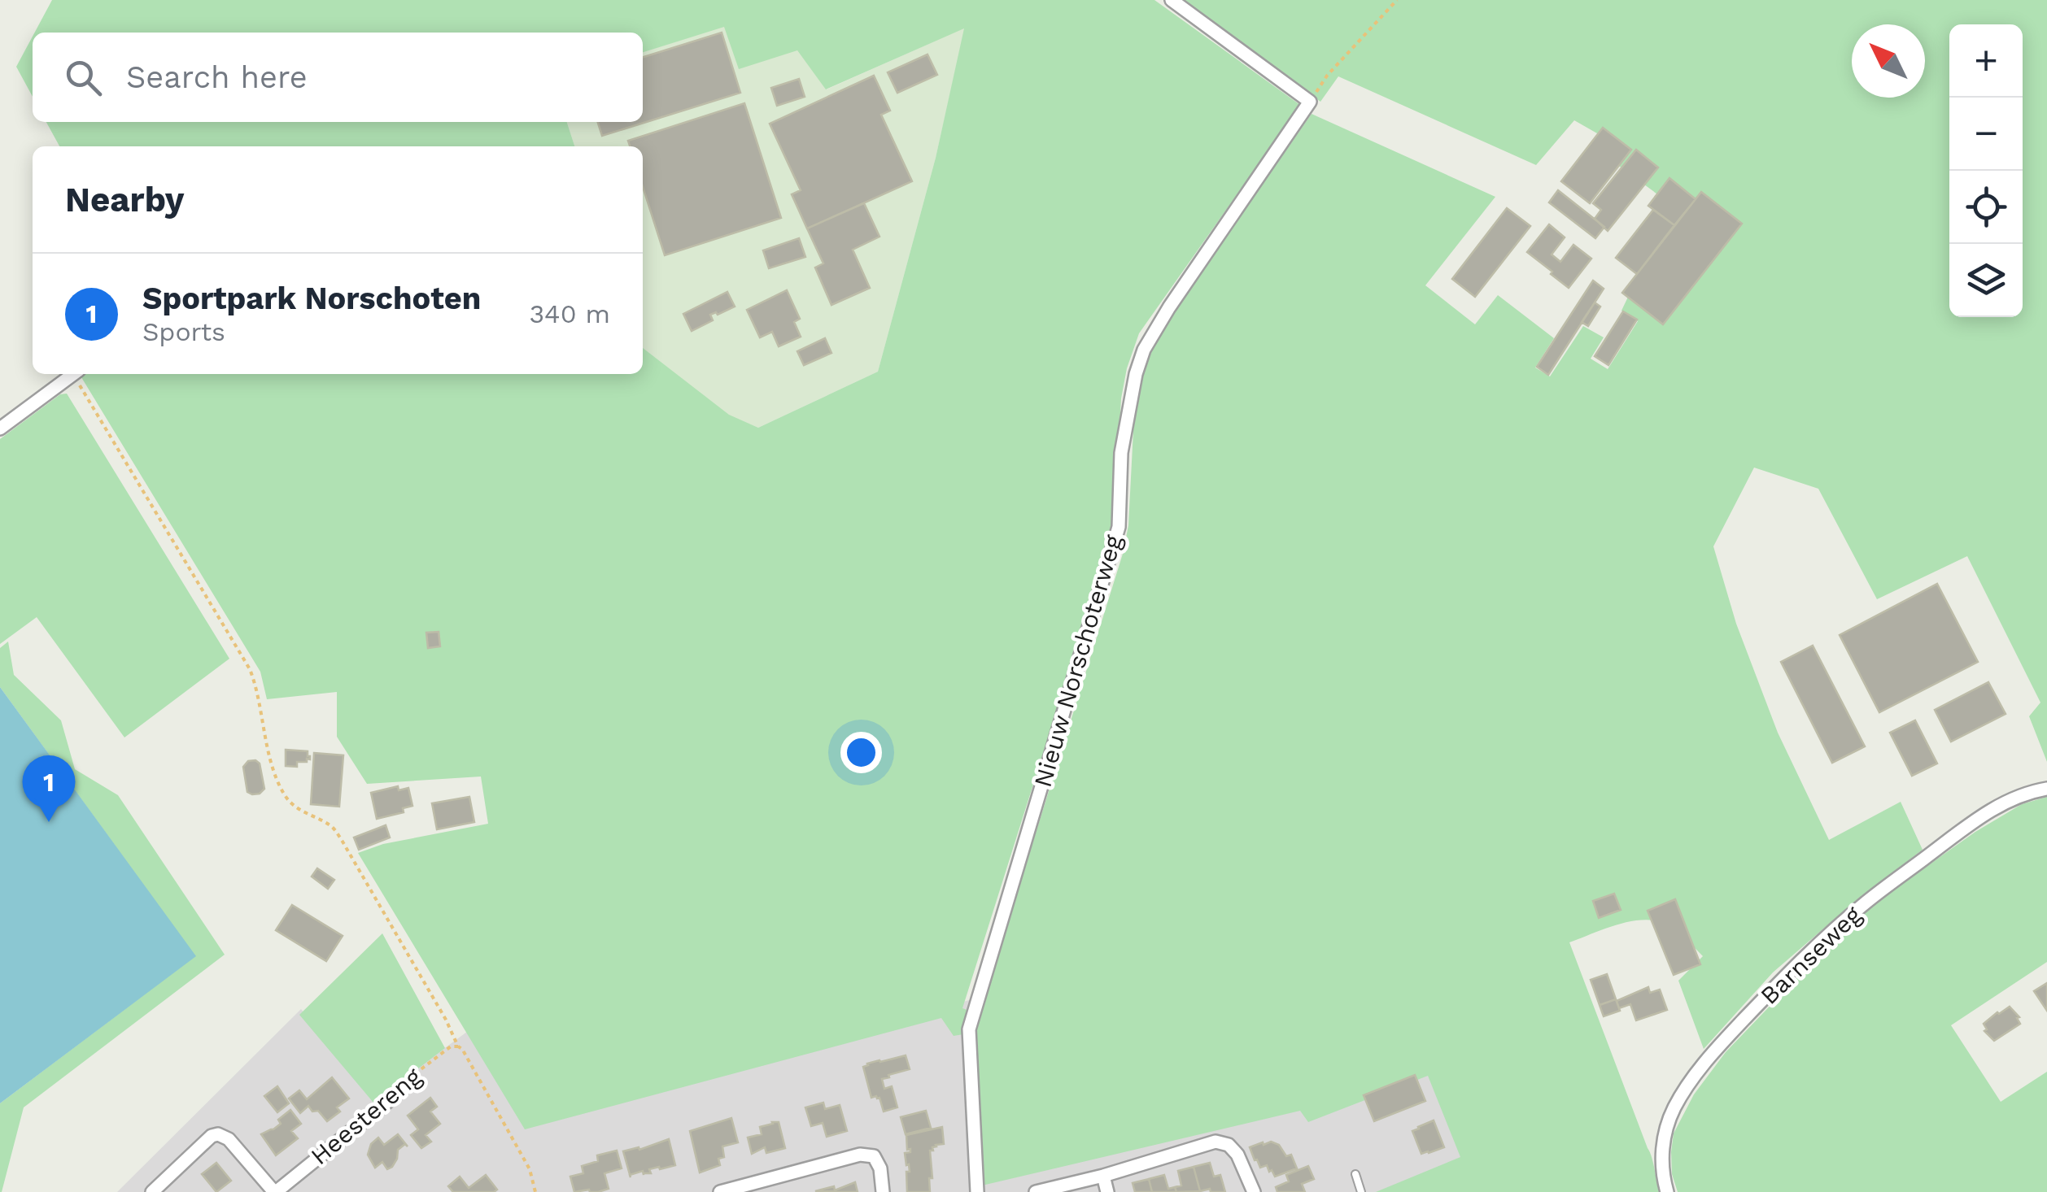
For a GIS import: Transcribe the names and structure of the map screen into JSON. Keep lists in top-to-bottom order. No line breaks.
{"streets":{"street":["Nieuw Norschoterweg","Barnseweg","Heestereng"]},"north":"top left","page":{"map_buttons":["+","−"],"search":"Search here","heading":"Nearby","list":[{"mark":"1","name":"Sportpark Norschoten","note":"Sports","value":"340 m"}],"pins":"1"}}
